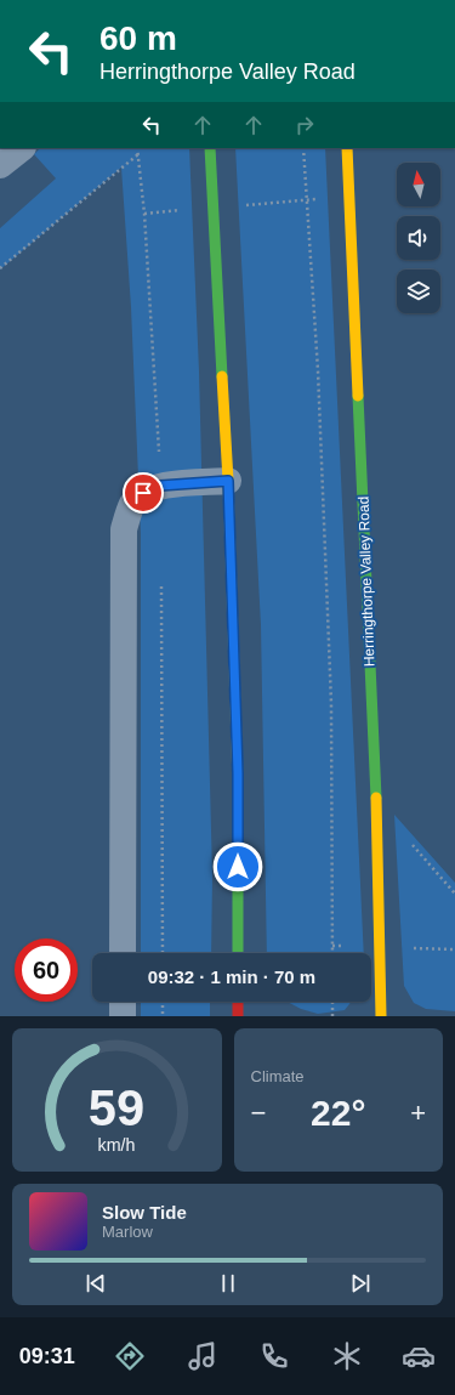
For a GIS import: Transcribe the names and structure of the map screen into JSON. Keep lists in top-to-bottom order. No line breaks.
{"streets":{"street":["Herringthorpe Valley Road"]},"north":"top","page":{"turn":["60 m","Herringthorpe Valley Road"],"limit":"60","trip":"09:32 · 1 min · 70 m","tile":"Climate","heat":["−","22°","+"],"song":["Slow Tide","Marlow"],"tabs":"09:31","gauge":["59","km/h"]}}
